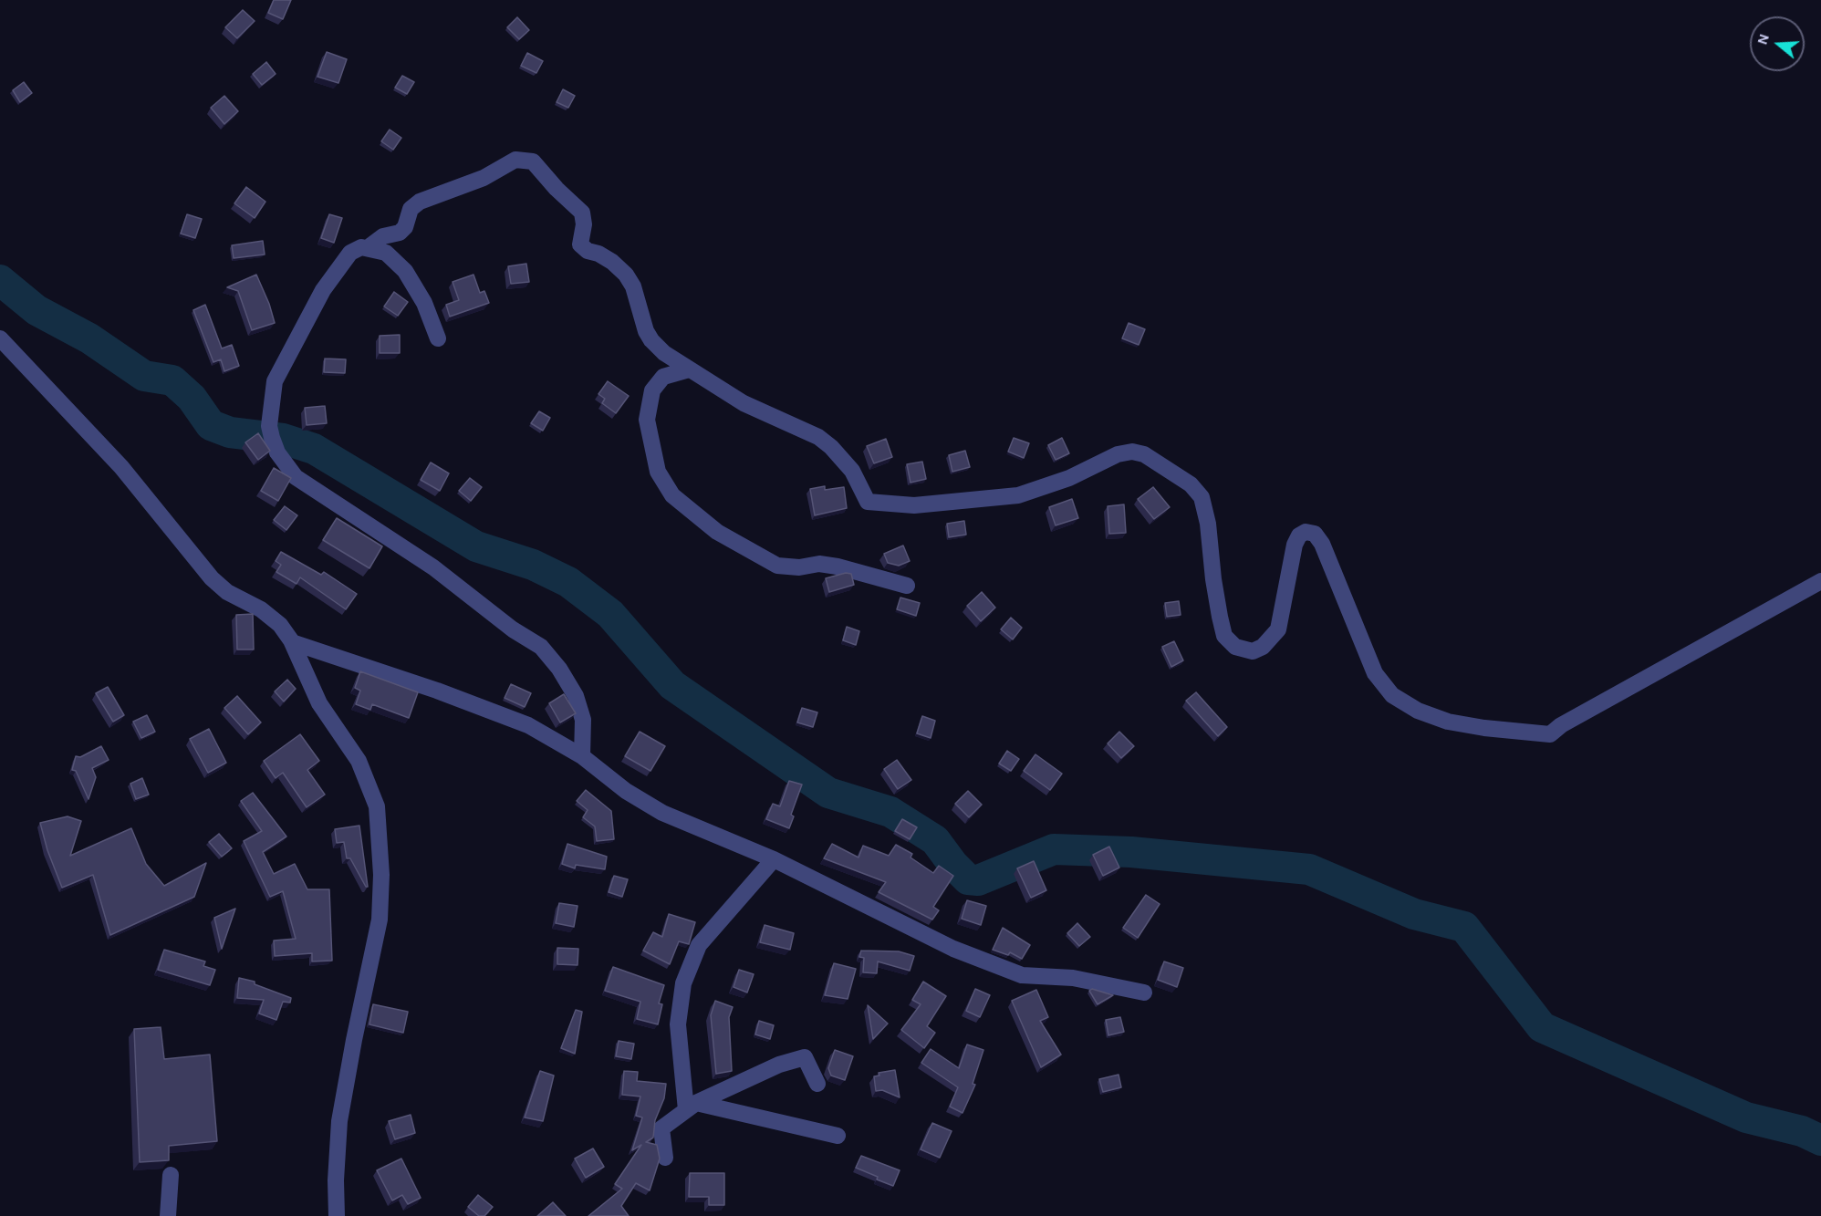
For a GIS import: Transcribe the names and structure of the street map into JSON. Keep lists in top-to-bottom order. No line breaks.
{"north":"left"}
